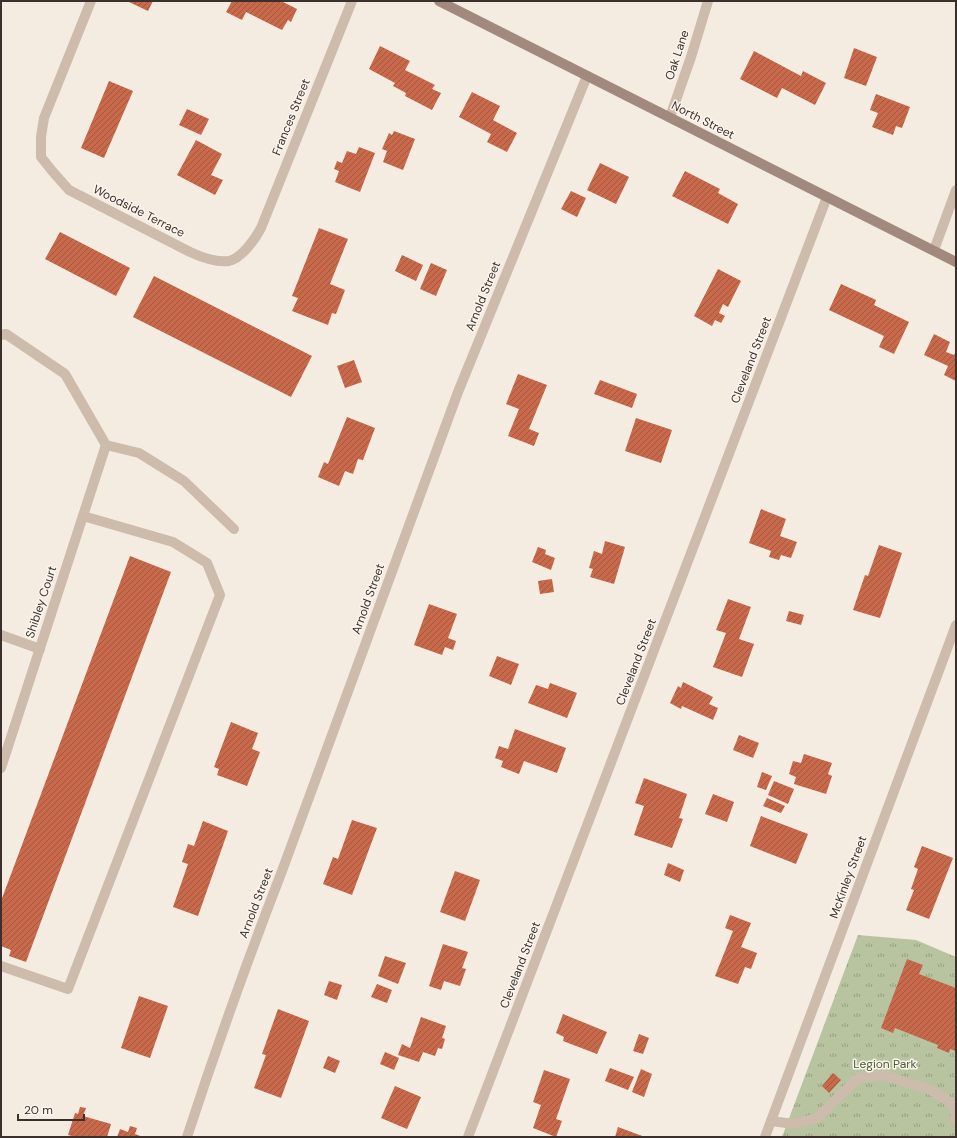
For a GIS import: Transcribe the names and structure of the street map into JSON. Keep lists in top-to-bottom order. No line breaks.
{"streets":{"main road":["North Street"],"street":["Oak Lane","Frances Street","Woodside Terrace","Arnold Street","Cleveland Street","Shibley Court","McKinley Street"]},"crossings":[["Oak Lane","North Street"],["Frances Street","Woodside Terrace"],["North Street","Arnold Street"],["North Street","Cleveland Street"]],"parks":["Legion Park"],"scale_bar":"20 m"}
